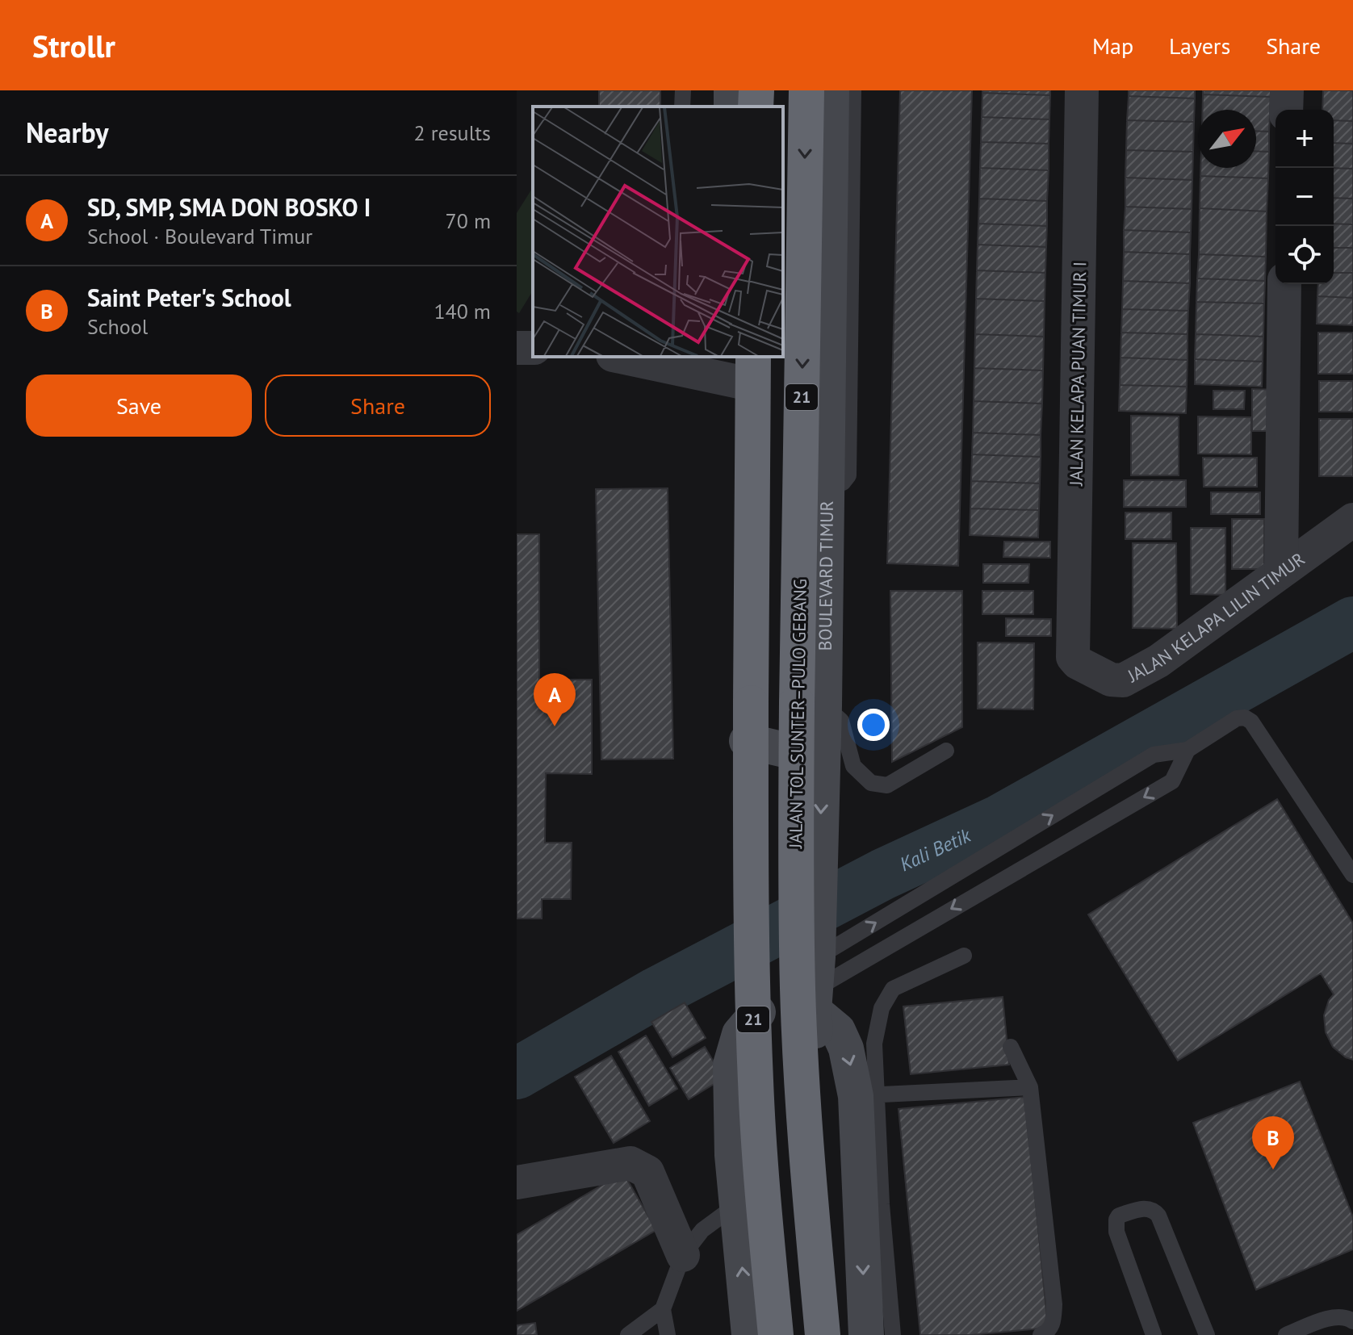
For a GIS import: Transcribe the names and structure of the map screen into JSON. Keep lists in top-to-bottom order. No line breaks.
{"streets":{"highway":["21","JALAN TOL SUNTER–PULO GEBANG"],"main road":["BOULEVARD TIMUR"],"street":["JALAN KELAPA PUAN TIMUR I","JALAN KELAPA LILIN TIMUR"]},"crossings":[["JALAN KELAPA PUAN TIMUR I","JALAN KELAPA LILIN TIMUR"]],"water":["Kali Betik"],"north":"top right","page":{"header":"Strollr","nav":["Map","Layers","Share"],"heading":["Nearby","2 results"],"map_buttons":["+","−"],"list":[{"mark":"A","name":"SD, SMP, SMA DON BOSKO I","note":"School · Boulevard Timur","value":"70 m"},{"mark":"B","name":"Saint Peter's School","note":"School","value":"140 m"}],"buttons":["Save","Share"],"pins":["A","B"]}}
